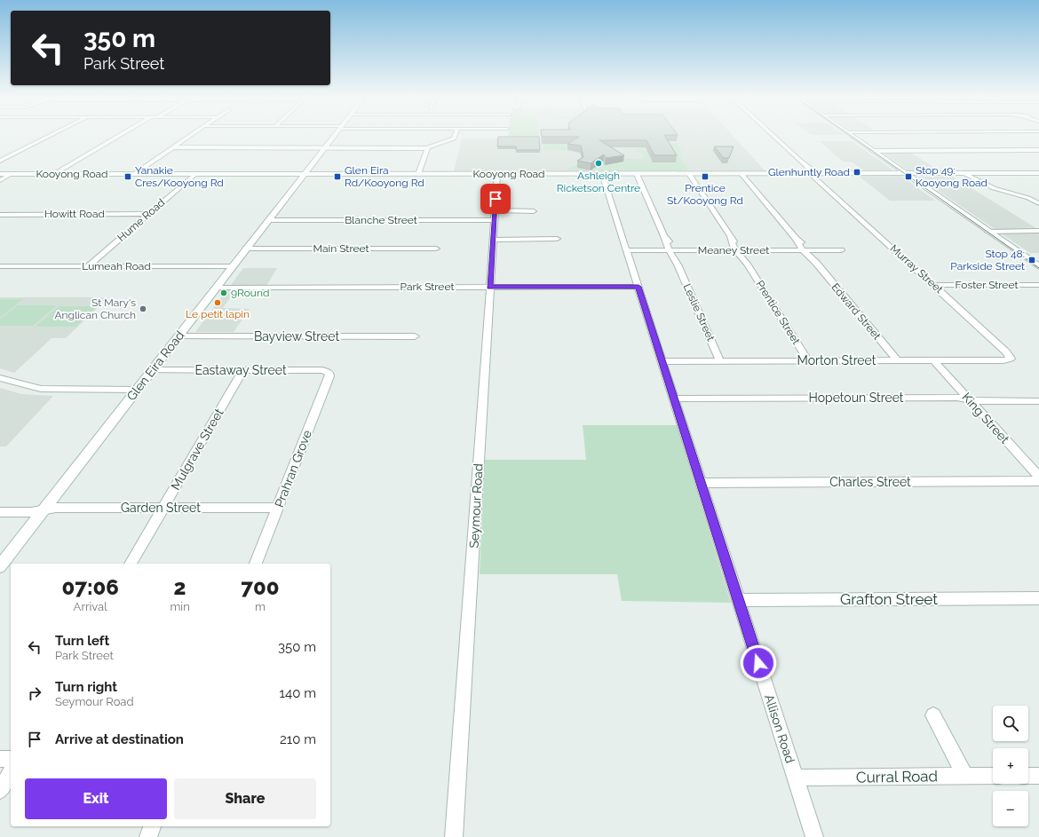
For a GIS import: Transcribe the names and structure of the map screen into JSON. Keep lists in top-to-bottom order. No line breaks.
{"streets":{"street":["Kooyong Road","Howitt Road","Hume Road","Blanche Street","Main Street","Meaney Street","Lumeah Road","Murray Street","Foster Street","Park Street","Edward Street","Leslie Street","Prentice Street","Bayview Street","Morton Street","Glen Eira Road","Eastaway Street","Hopetoun Street","King Street","Mulgrave Street","Prahran Grove","Charles Street","Seymour Road","Garden Street","Grafton Street","Allison Road","Curral Road"]},"crossings":[["Kooyong Road","Hume Road"],["Kooyong Road","Murray Street"],["Kooyong Road","Edward Street"],["Kooyong Road","Leslie Street"],["Kooyong Road","Prentice Street"],["Kooyong Road","Glen Eira Road"],["Kooyong Road","Seymour Road"],["Kooyong Road","Allison Road"],["Howitt Road","Hume Road"],["Hume Road","Lumeah Road"],["Blanche Street","Glen Eira Road"],["Blanche Street","Seymour Road"],["Main Street","Glen Eira Road"],["Meaney Street","Edward Street"],["Meaney Street","Leslie Street"],["Meaney Street","Prentice Street"],["Meaney Street","Allison Road"],["Lumeah Road","Glen Eira Road"],["Murray Street","Foster Street"],["Murray Street","Morton Street"],["Park Street","Glen Eira Road"],["Park Street","Seymour Road"],["Park Street","Allison Road"],["Edward Street","Morton Street"],["Leslie Street","Morton Street"],["Prentice Street","Morton Street"],["Bayview Street","Glen Eira Road"],["Morton Street","King Street"],["Morton Street","Allison Road"],["Glen Eira Road","Eastaway Street"],["Glen Eira Road","Garden Street"],["Eastaway Street","Mulgrave Street"],["Eastaway Street","Prahran Grove"],["Hopetoun Street","King Street"],["Hopetoun Street","Allison Road"],["Mulgrave Street","Garden Street"],["Prahran Grove","Garden Street"],["Charles Street","Allison Road"],["Grafton Street","Allison Road"],["Allison Road","Curral Road"]],"places":{"other":["Ashleigh Ricketson Centre","9Round","Le petit lapin","St Mary's Anglican Church"],"transit":["Glenhuntly Road","Yanakie Cres/Kooyong Rd","Glen Eira Rd/Kooyong Rd","Prentice St/Kooyong Rd","Stop 49: Kooyong Road","Stop 48: Parkside Street"]},"page":{"turn":["350 m","Park Street"],"eta":["07:06","Arrival","2","min","700","m"],"list":[{"name":"Turn left","note":"Park Street","value":"350 m"},{"name":"Turn right","note":"Seymour Road","value":"140 m"},{"name":"Arrive at destination","value":"210 m"}],"map_buttons":["+","−"],"buttons":["Exit","Share"]}}
